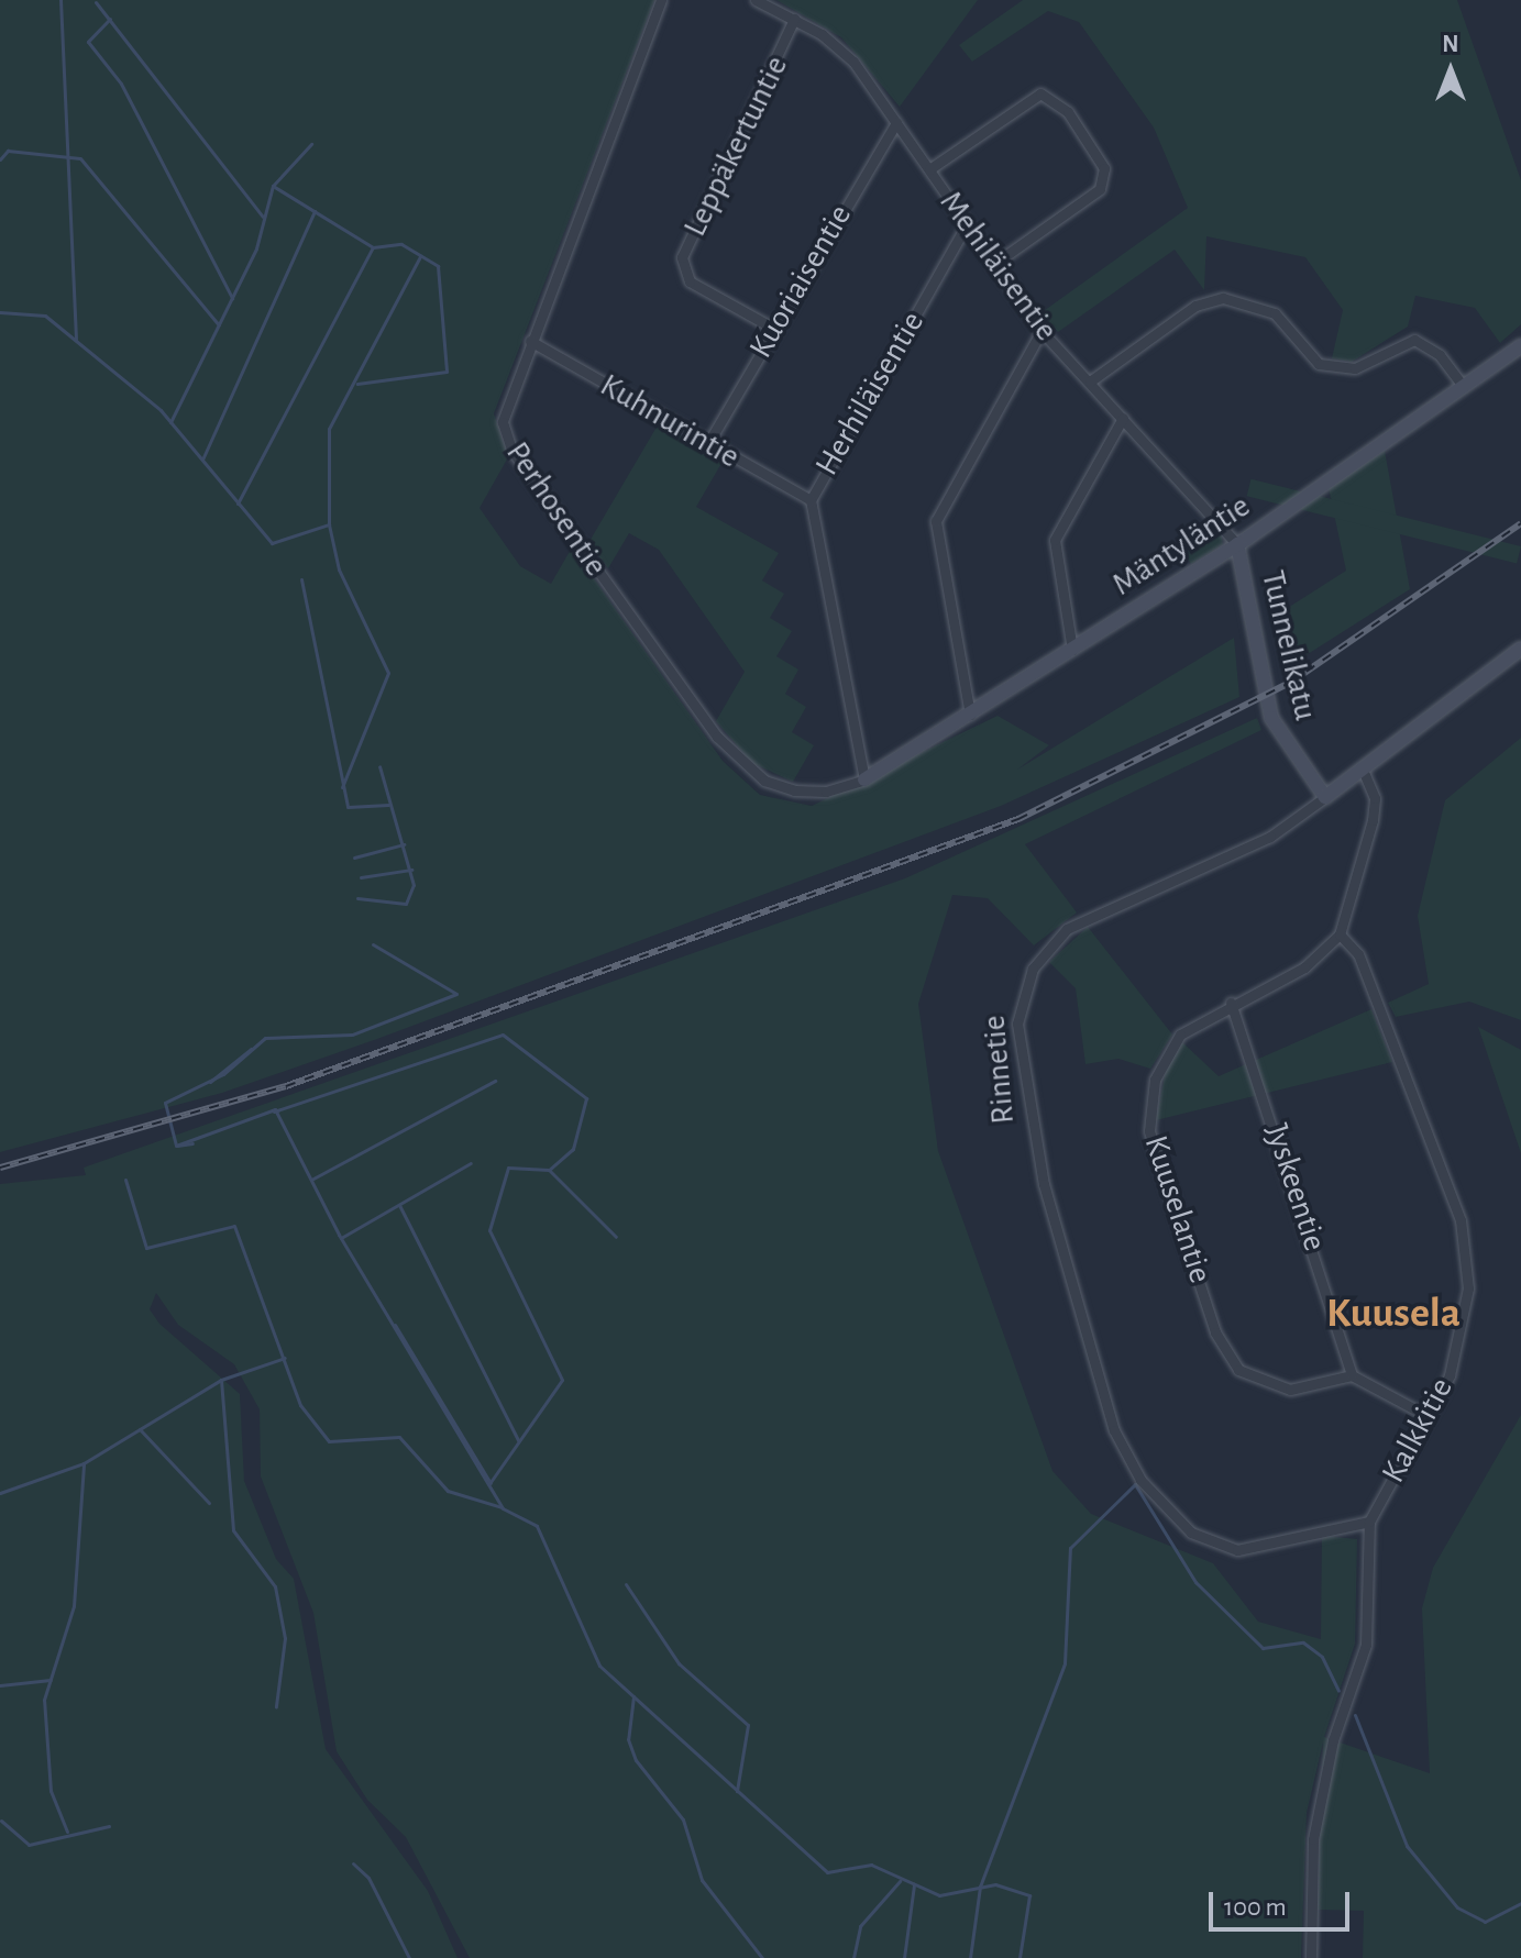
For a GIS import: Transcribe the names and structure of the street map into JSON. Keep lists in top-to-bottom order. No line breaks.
{"streets":{"street":["Leppäkertuntie","Mehiläisentie","Kuoriaisentie","Herhiläisentie","Kuhnurintie","Perhosentie","Mäntyläntie","Tunnelikatu","Rinnetie","Jyskeentie","Kuuselantie","Kalkkitie"]},"crossings":[["Leppäkertuntie","Mehiläisentie"],["Leppäkertuntie","Kuoriaisentie"],["Mehiläisentie","Kuoriaisentie"],["Mehiläisentie","Herhiläisentie"],["Mehiläisentie","Mäntyläntie"],["Mehiläisentie","Tunnelikatu"],["Kuoriaisentie","Kuhnurintie"],["Herhiläisentie","Kuhnurintie"],["Herhiläisentie","Perhosentie"],["Herhiläisentie","Mäntyläntie"],["Kuhnurintie","Perhosentie"],["Perhosentie","Mäntyläntie"],["Mäntyläntie","Tunnelikatu"],["Tunnelikatu","Rinnetie"],["Rinnetie","Kalkkitie"],["Jyskeentie","Kuuselantie"],["Kuuselantie","Kalkkitie"]],"districts":["Kuusela"],"scale_bar":"100 m","north":"top"}
